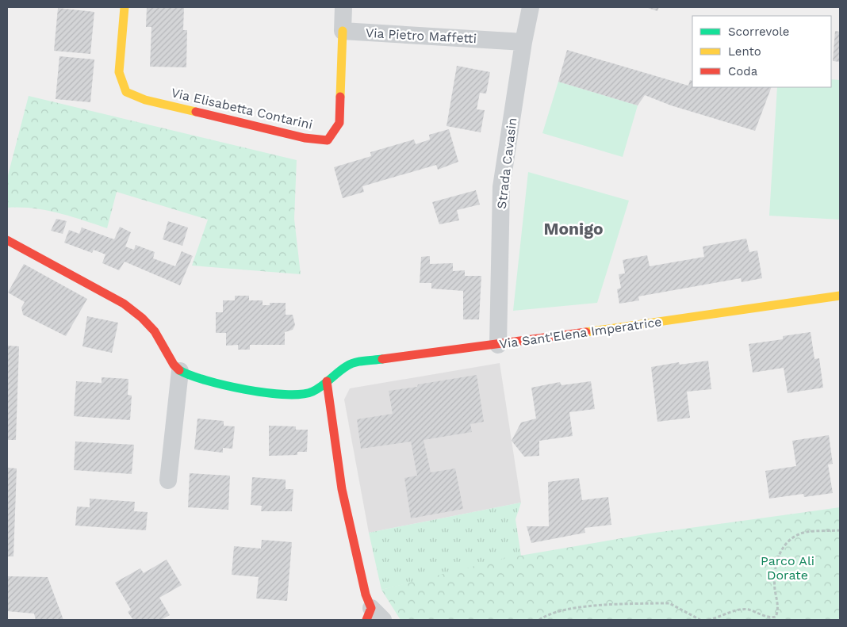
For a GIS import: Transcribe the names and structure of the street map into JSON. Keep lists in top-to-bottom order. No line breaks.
{"streets":{"street":["Via Pietro Maffetti","Via Elisabetta Contarini","Strada Cavasin","Via Sant'Elena Imperatrice"]},"crossings":[["Via Pietro Maffetti","Via Elisabetta Contarini"],["Via Pietro Maffetti","Strada Cavasin"],["Strada Cavasin","Via Sant'Elena Imperatrice"]],"districts":["Monigo"],"parks":["Parco Ali Dorate"],"legend":["Scorrevole","Lento","Coda"]}
